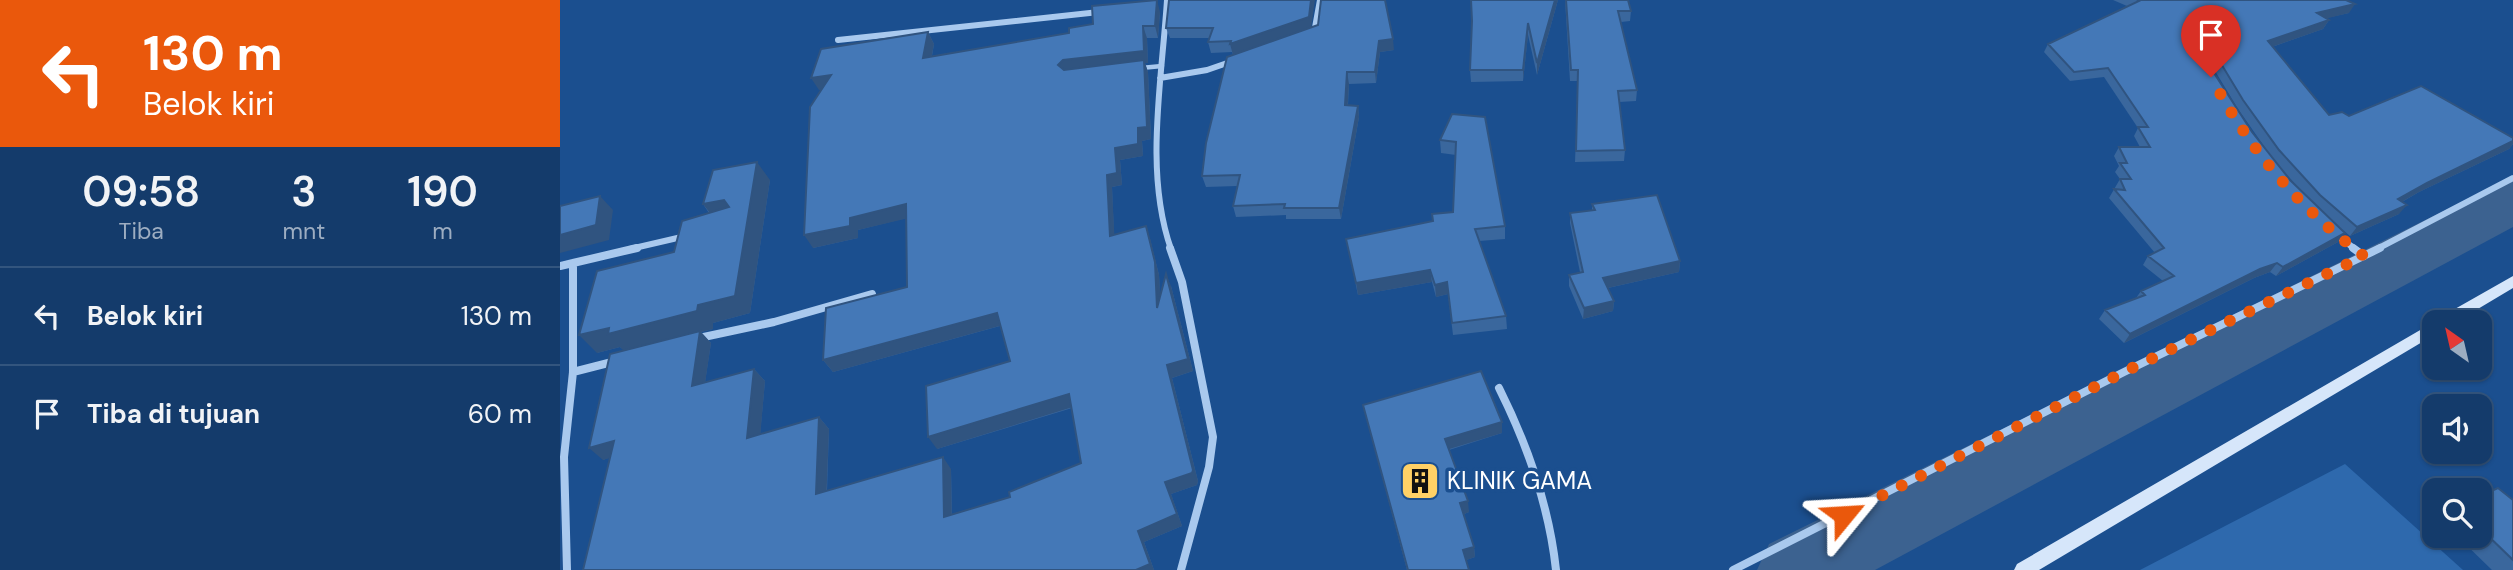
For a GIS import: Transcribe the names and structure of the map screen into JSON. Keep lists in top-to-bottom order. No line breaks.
{"places":{"building":["KLINIK GAMA"]},"north":"top left","page":{"turn":["130 m","Belok kiri"],"eta":["09:58","Tiba","3","mnt","190","m"],"list":[{"name":"Belok kiri","value":"130 m"},{"name":"Tiba di tujuan","value":"60 m"}]}}
